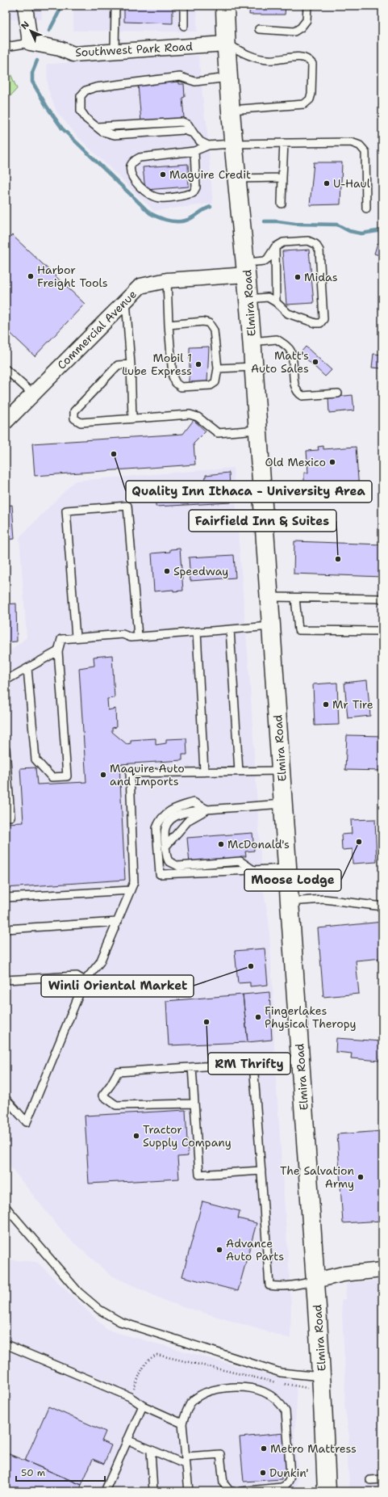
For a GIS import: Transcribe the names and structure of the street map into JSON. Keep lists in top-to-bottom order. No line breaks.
{"streets":{"highway":["Elmira Road"],"street":["Southwest Park Road","Commercial Avenue"]},"crossings":[["Southwest Park Road","Elmira Road"],["Elmira Road","Commercial Avenue"]],"places":["Maguire Credit","U-Haul","Harbor Freight Tools","Midas","Matt's Auto Sales","Mobil 1 Lube Express","Quality Inn Ithaca - University Area","Old Mexico","Fairfield Inn & Suites","Speedway","Mr Tire","Maquire Auto and Imports","Moose Lodge","McDonald's","Winli Oriental Market","Fingerlakes Physical Theropy","RM Thrifty","Tractor Supply Company","The Salvation Army","Advance Auto Parts","Metro Mattress","Dunkin'"],"scale_bar":"50 m","north":"top left"}
